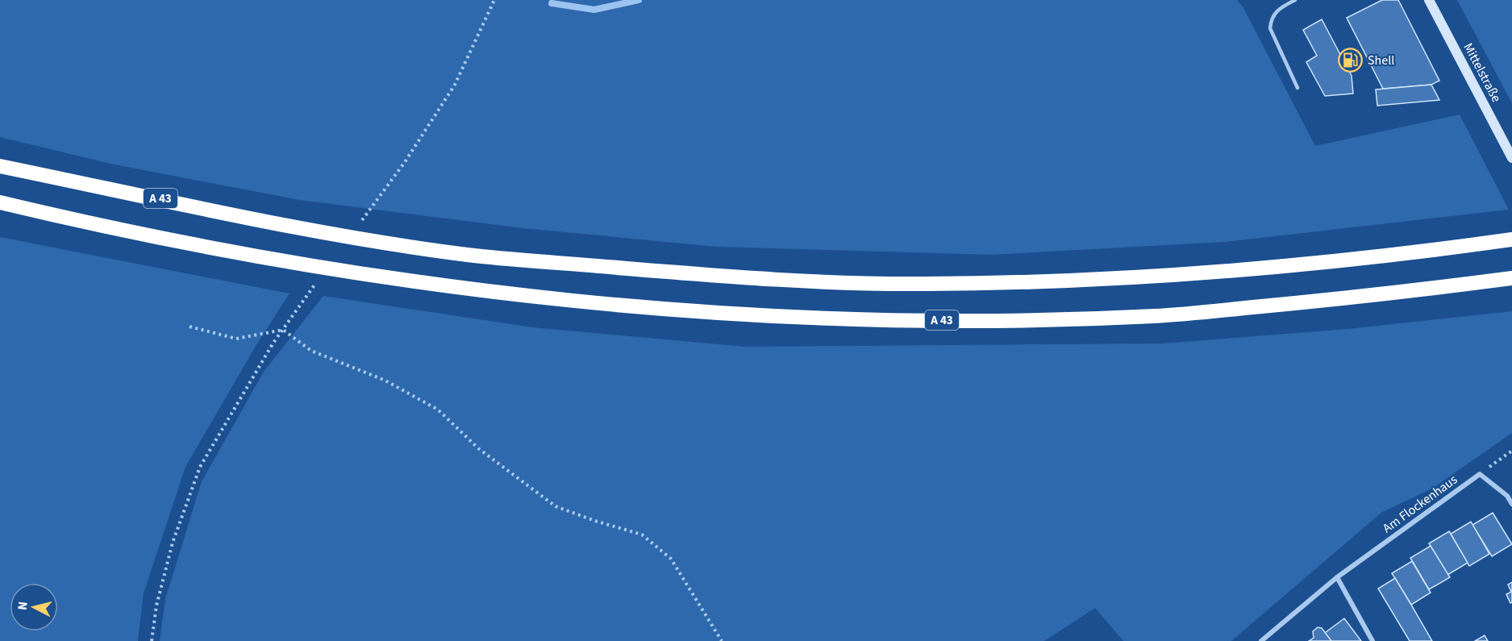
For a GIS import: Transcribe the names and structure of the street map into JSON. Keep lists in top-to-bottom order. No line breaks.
{"streets":{"highway":["A 43"],"main road":["Mittelstraße"],"street":["Am Flockenhaus"]},"places":{"fuel station":["Shell"]},"north":"left"}
